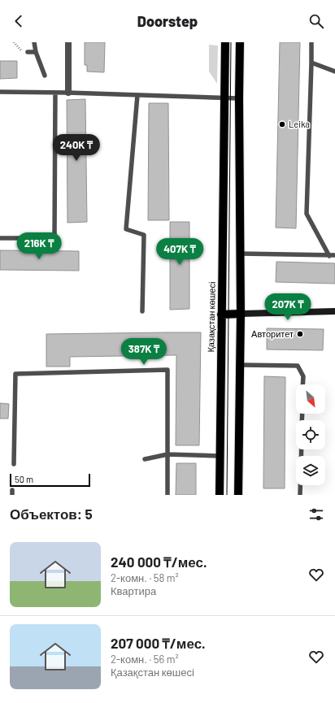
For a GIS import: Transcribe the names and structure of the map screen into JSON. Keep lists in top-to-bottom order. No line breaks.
{"streets":{"main road":["Қазақстан көшесі"]},"places":["Leika","Авторитет"],"scale_bar":"50 m","north":"bottom right","page":{"header":"Doorstep","price":["240K ₸","216K ₸","407K ₸","207K ₸","387K ₸"],"scale":"50 m","heading":"Объектов: 5","list":[{"name":"240 000 ₸/мес.","note":"2-комн. · 58 m² · Квартира"},{"name":"207 000 ₸/мес.","note":"2-комн. · 56 m² · Қазақстан көшесі"}]}}
